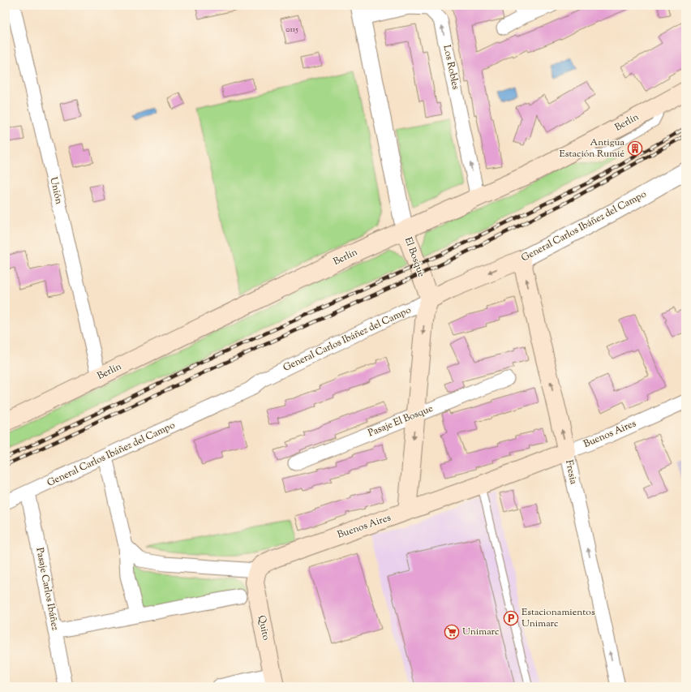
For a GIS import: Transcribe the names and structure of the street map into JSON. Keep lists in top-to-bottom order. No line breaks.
{"streets":{"main road":["Berlín","General Carlos Ibáñez del Campo","El Bosque","Buenos Aires","Fresia","Quito"],"street":["Los Robles","Unión","Pasaje El Bosque","Pasaje Carlos Ibáñez"]},"crossings":[["Los Robles","Berlín"],["Los Robles","El Bosque"],["Berlín","Unión"],["Berlín","El Bosque"],["General Carlos Ibáñez del Campo","El Bosque"],["General Carlos Ibáñez del Campo","Fresia"],["General Carlos Ibáñez del Campo","Pasaje Carlos Ibáñez"],["Buenos Aires","Fresia"],["Buenos Aires","Quito"]],"one_way":["Los Robles"],"places":{"building":["Antigua Estación Rumié"],"parking":["Estacionamientos Unimarc"],"supermarket":["Unimarc"]},"house_numbers":["0115"]}
